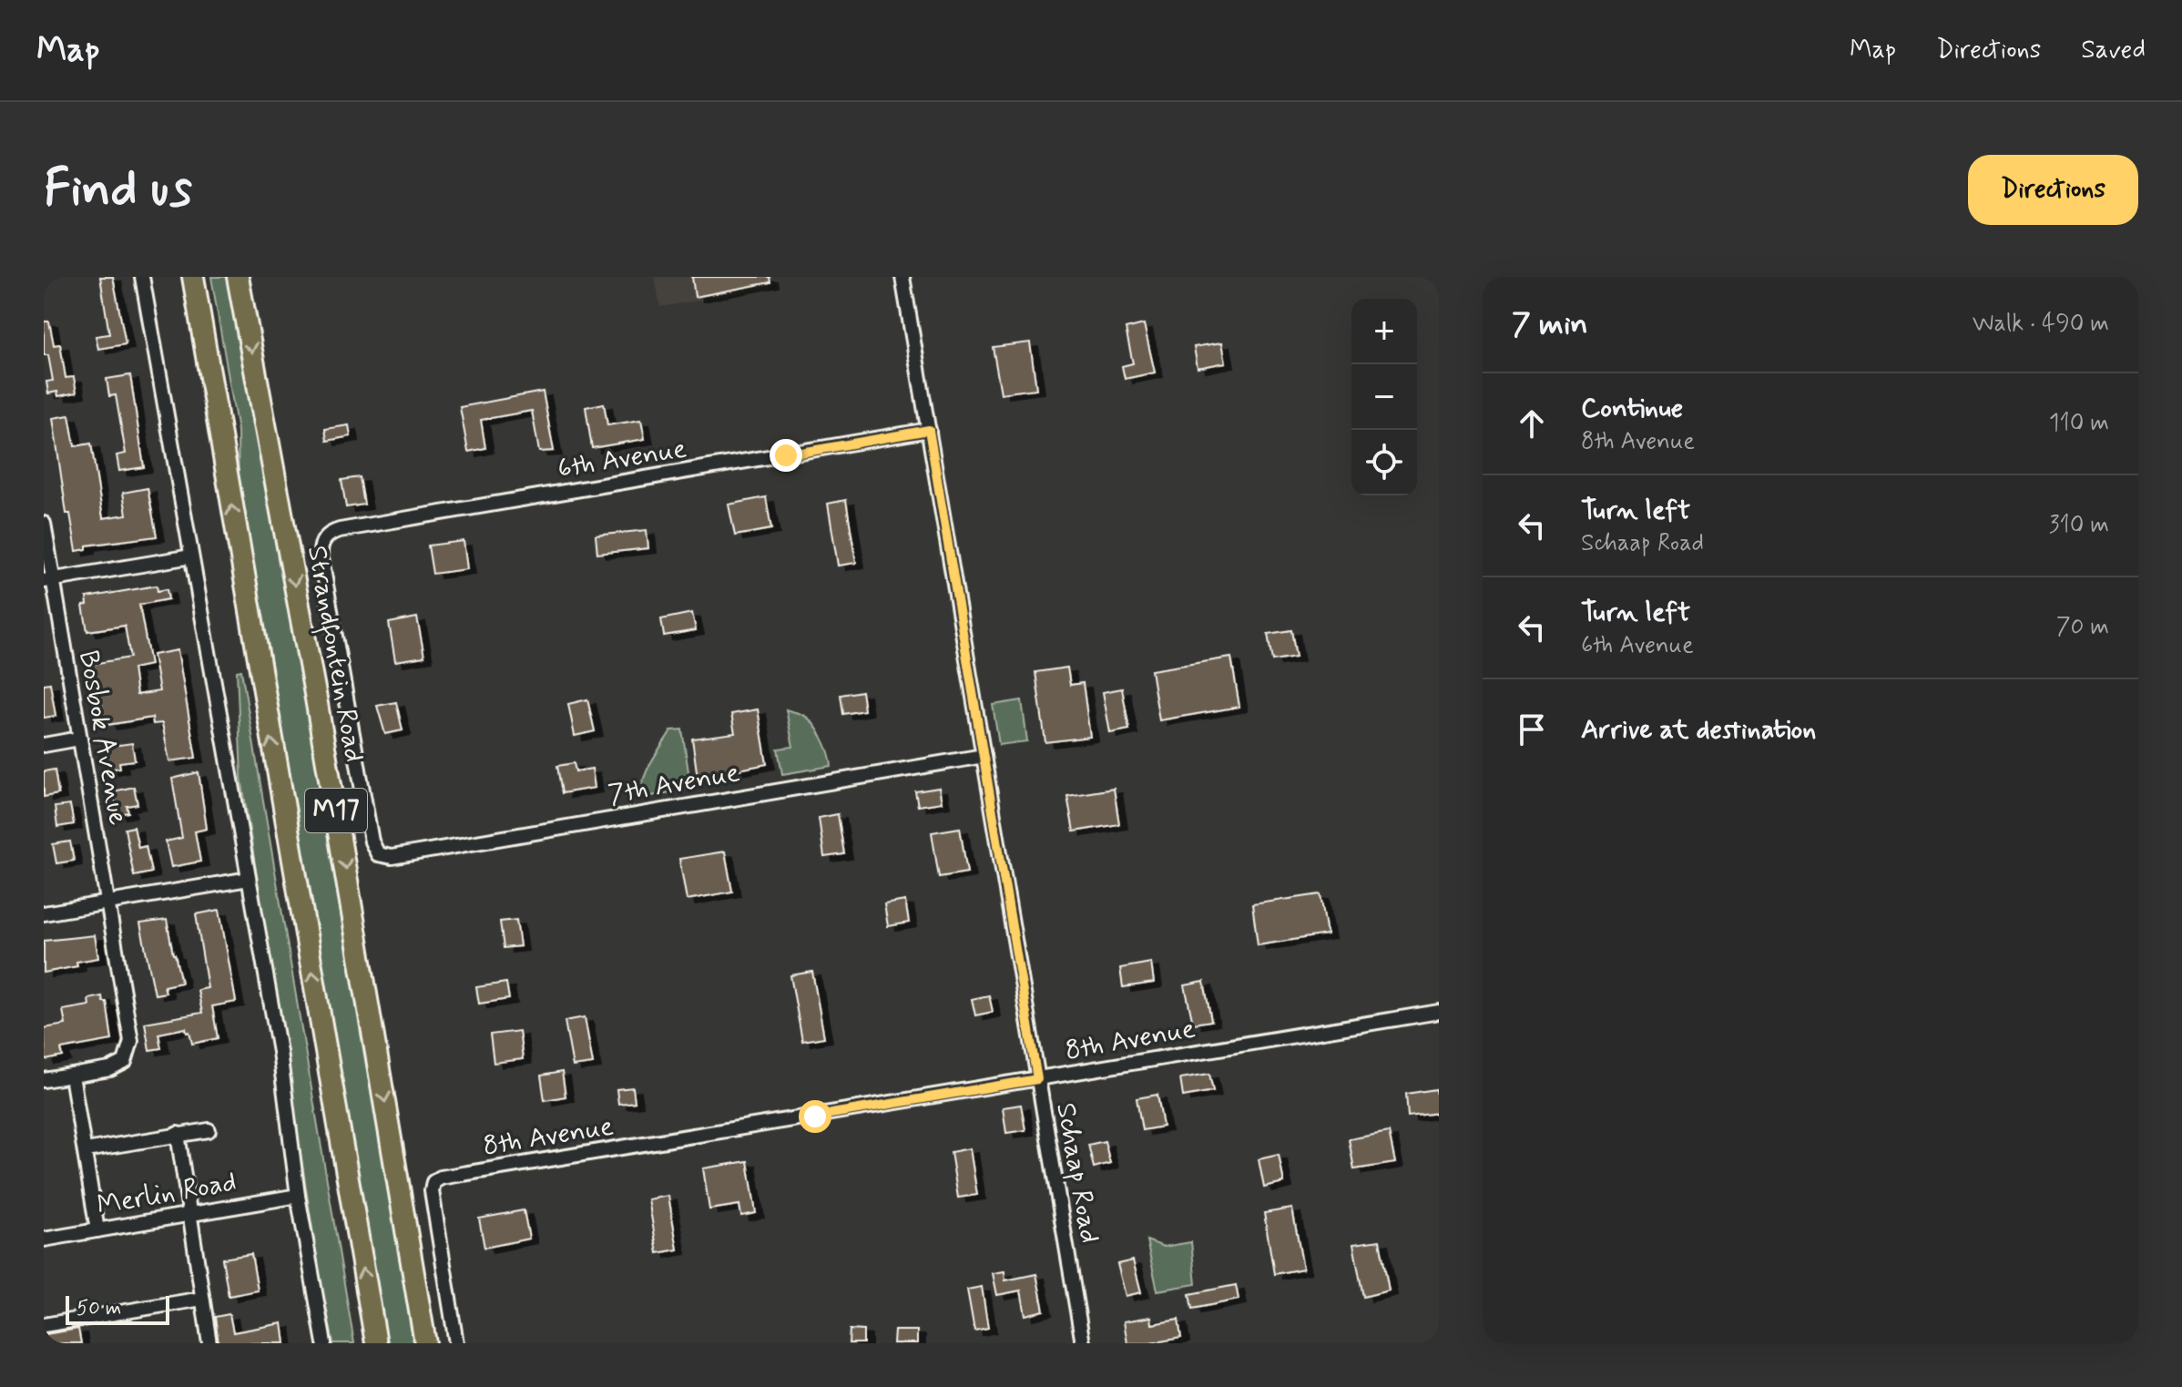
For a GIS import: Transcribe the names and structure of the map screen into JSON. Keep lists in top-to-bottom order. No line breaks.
{"streets":{"main road":["Strandfontein Road","M17"],"street":["6th Avenue","Bosbok Avenue","7th Avenue","8th Avenue","Schaap Road","Merlin Road"]},"crossings":[["6th Avenue","7th Avenue"],["6th Avenue","Schaap Road"],["7th Avenue","Schaap Road"],["8th Avenue","Schaap Road"]],"scale_bar":"50 m","page":{"header":"Map","nav":["Map","Directions","Saved"],"buttons":"Directions","title":"Find us","heading":["7 min","Walk · 490 m"],"map_buttons":["+","−"],"list":[["Continue","8th Avenue","110 m"],["Turn left","Schaap Road","310 m"],["Turn left","6th Avenue","70 m"],"Arrive at destination"],"scale":"50 m"}}
